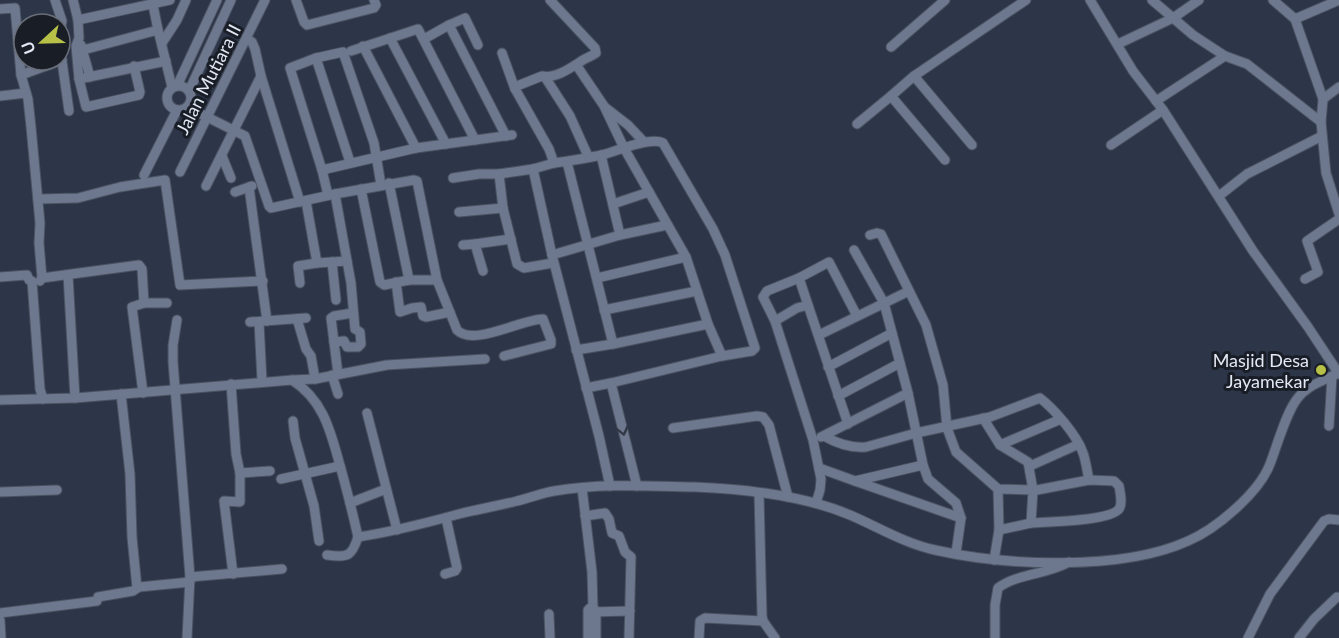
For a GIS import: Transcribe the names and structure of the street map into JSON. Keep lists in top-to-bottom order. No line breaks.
{"streets":{"street":["Jalan Mutiara II"]},"places":["Masjid Desa Jayamekar"],"north":"left"}
